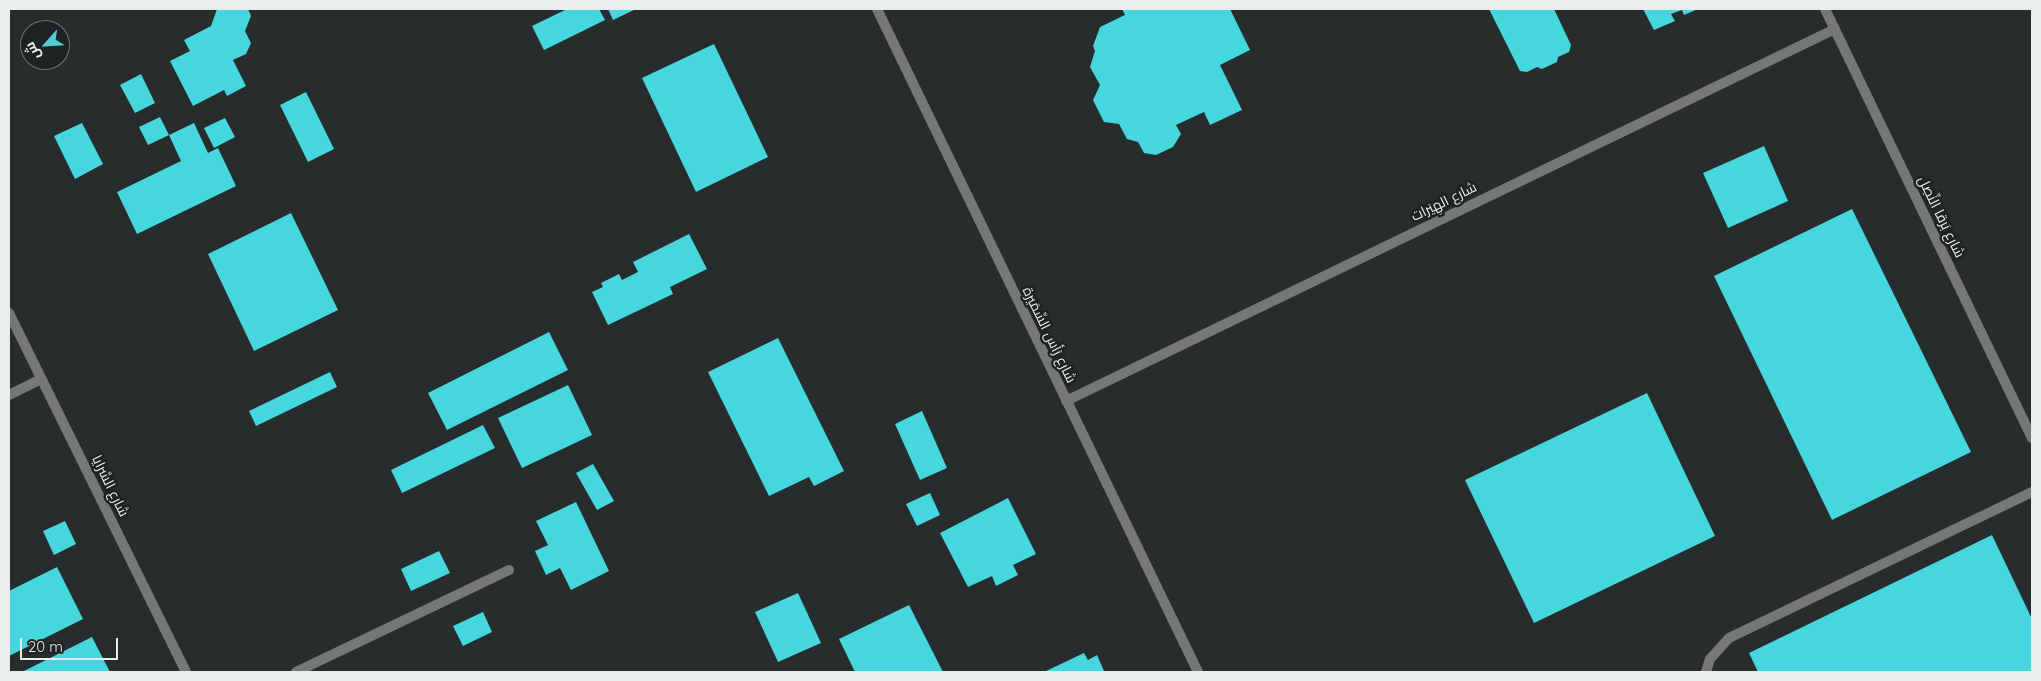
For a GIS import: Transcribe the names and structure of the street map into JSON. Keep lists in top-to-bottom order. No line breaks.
{"streets":{"street":["شارع الهِيَرات","شارع بَرقا النِّصِل","شارع رَأس السِّمَيرة","شارع السَّرايا"]},"crossings":[["شارع الهِيَرات","شارع بَرقا النِّصِل"],["شارع الهِيَرات","شارع رَأس السِّمَيرة"]],"scale_bar":"20 m","north":"bottom left"}
